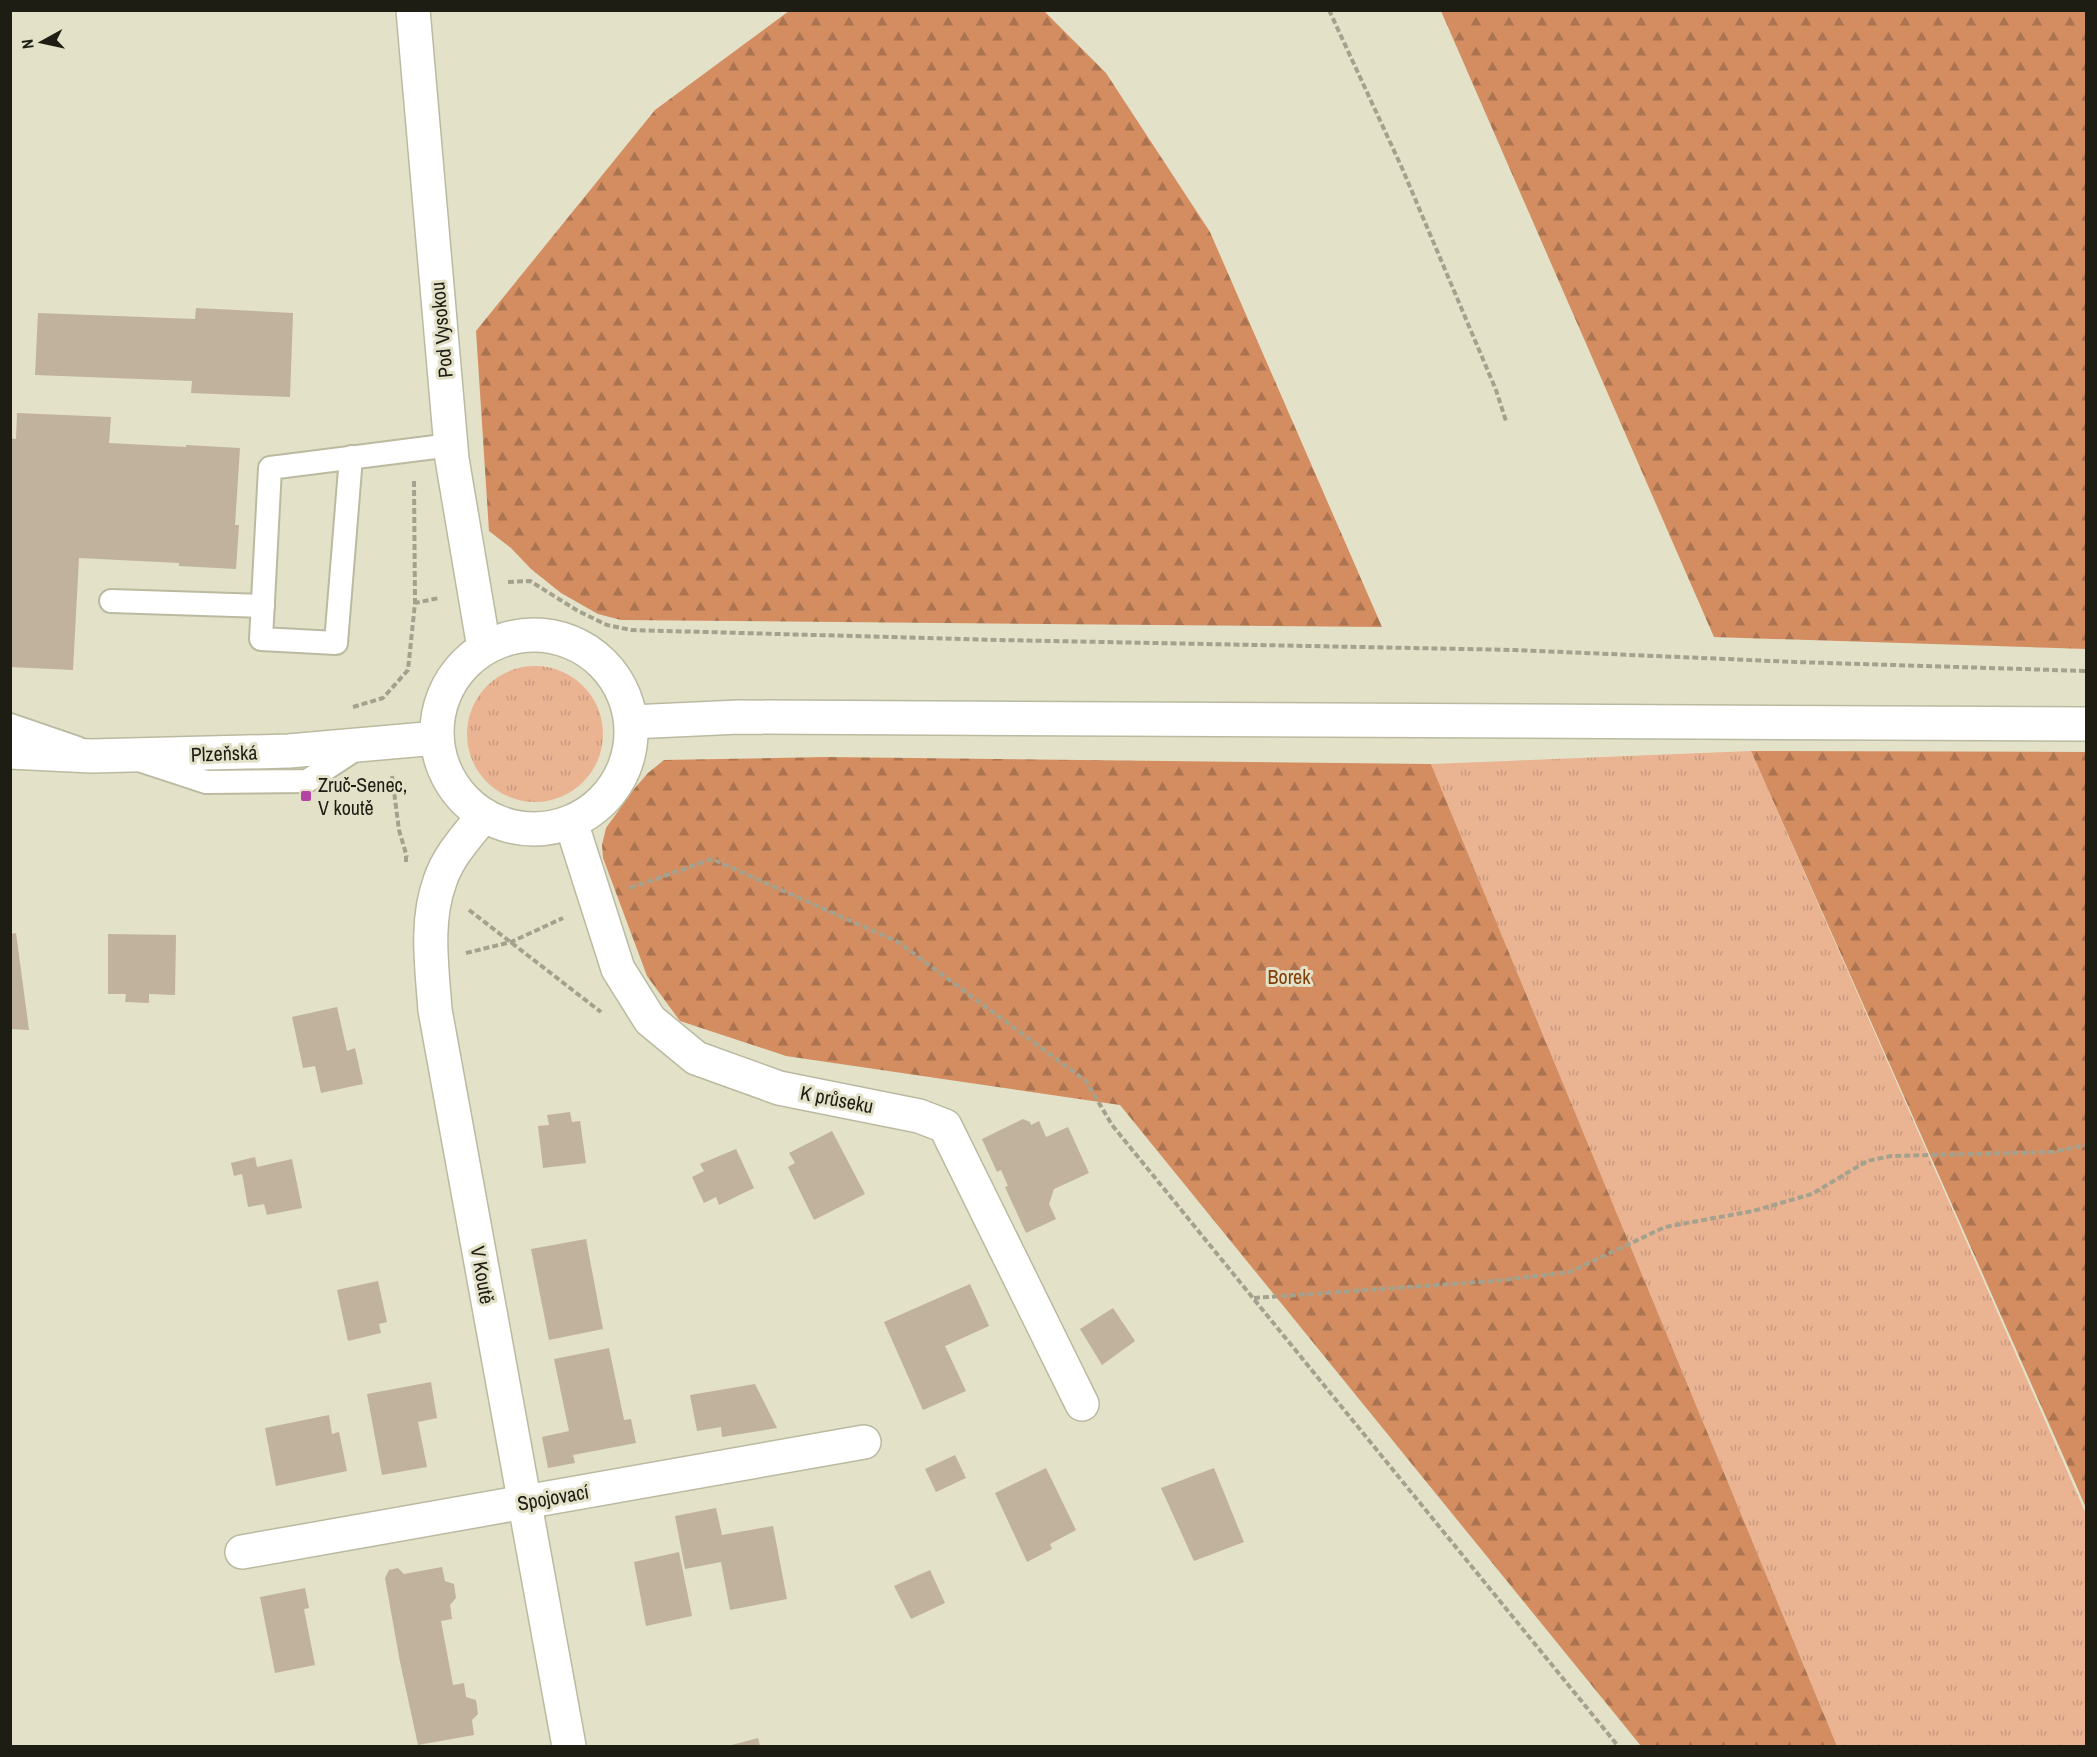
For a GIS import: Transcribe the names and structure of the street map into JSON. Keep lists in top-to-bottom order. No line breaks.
{"streets":{"street":["Pod Vysokou","Plzeňská","K průseku","V Koutě","Spojovací"]},"crossings":[["Pod Vysokou","Plzeňská"],["Pod Vysokou","K průseku"],["Pod Vysokou","V Koutě"],["Plzeňská","K průseku"],["Plzeňská","V Koutě"],["K průseku","V Koutě"],["V Koutě","Spojovací"]],"parks":["Borek"],"places":{"transit":["Zruč-Senec, V koutě"]},"north":"left"}
